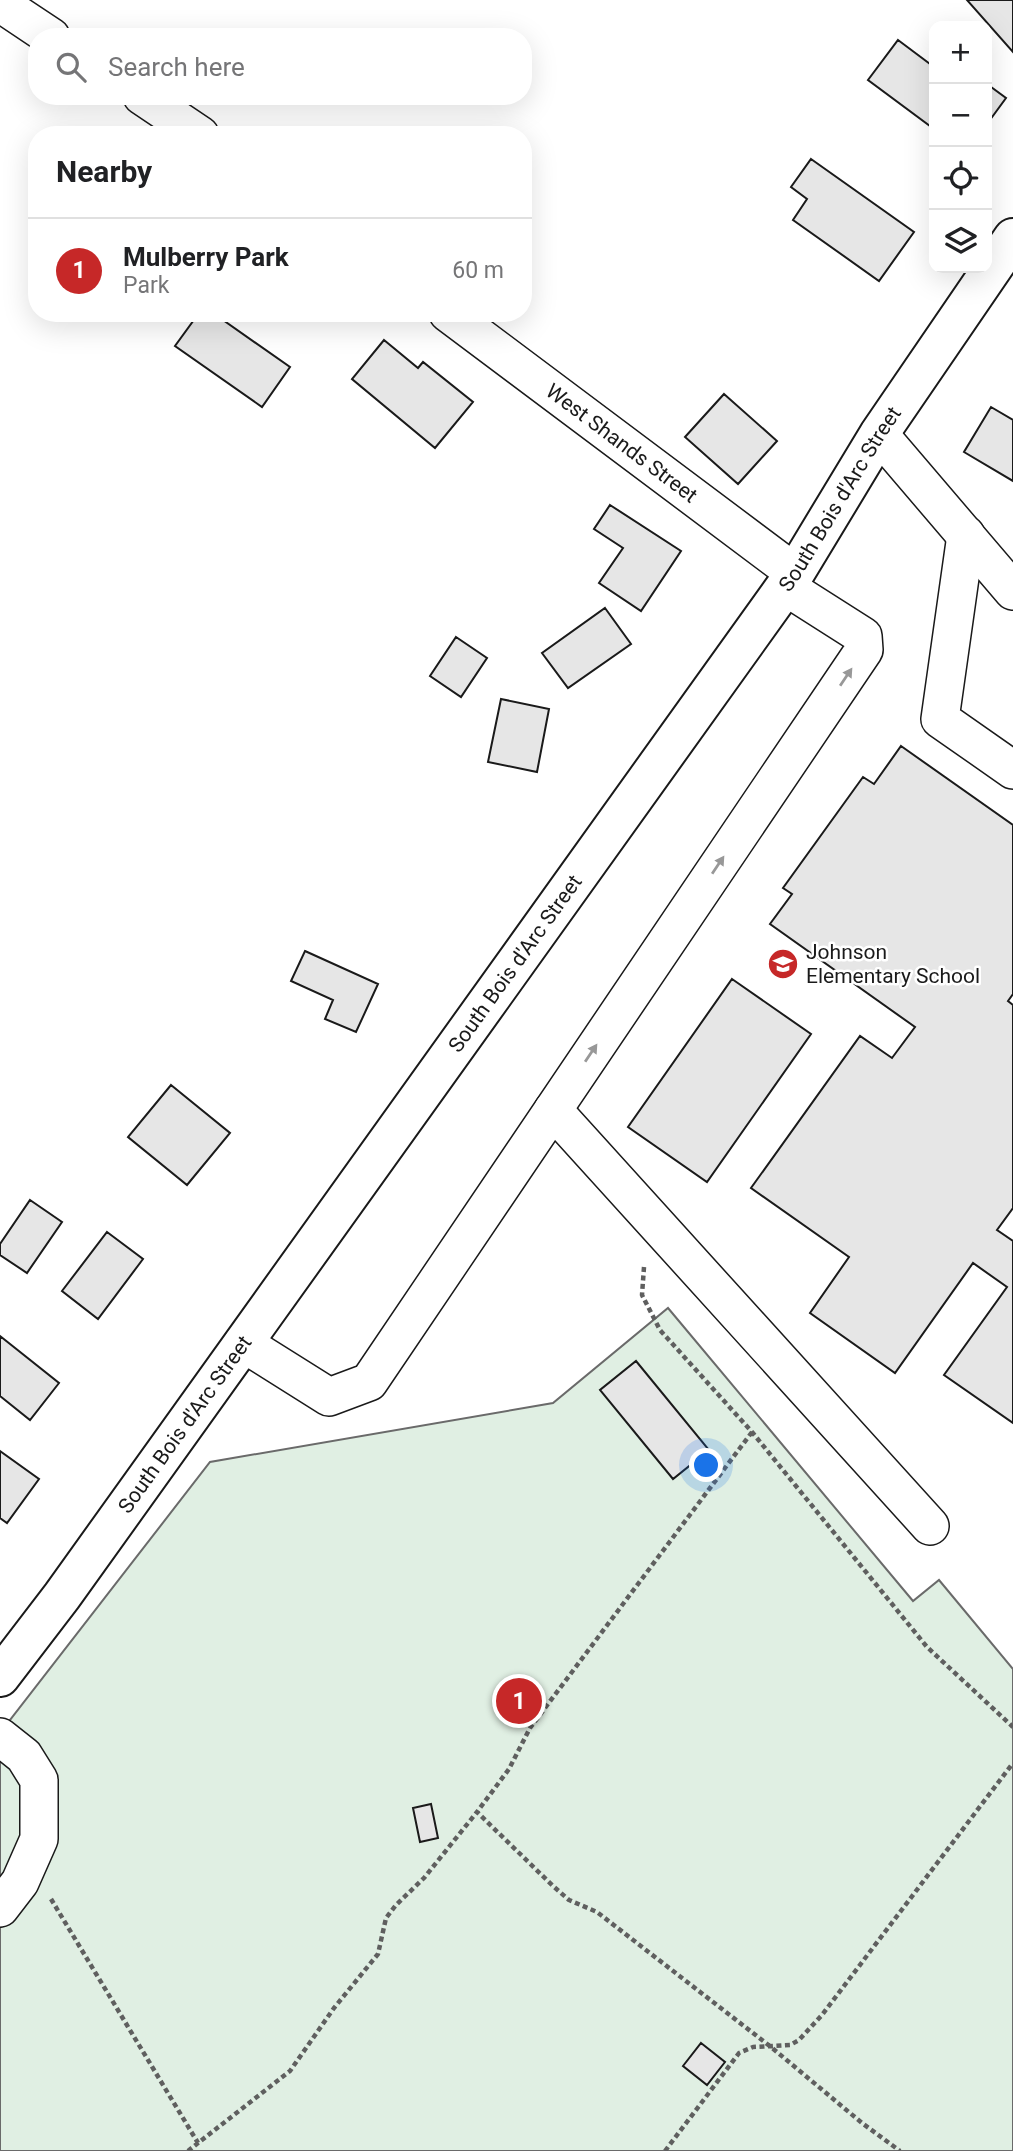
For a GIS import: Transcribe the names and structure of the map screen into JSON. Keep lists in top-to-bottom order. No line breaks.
{"streets":{"main road":["South Bois d'Arc Street"],"street":["West Shands Street"]},"crossings":[["West Shands Street","South Bois d'Arc Street"]],"one_way":["West Shands Street"],"places":{"school or university":["Johnson Elementary School"]},"page":{"map_buttons":["+","−"],"search":"Search here","heading":"Nearby","list":[{"mark":"1","name":"Mulberry Park","note":"Park","value":"60 m"}],"pins":"1"}}
